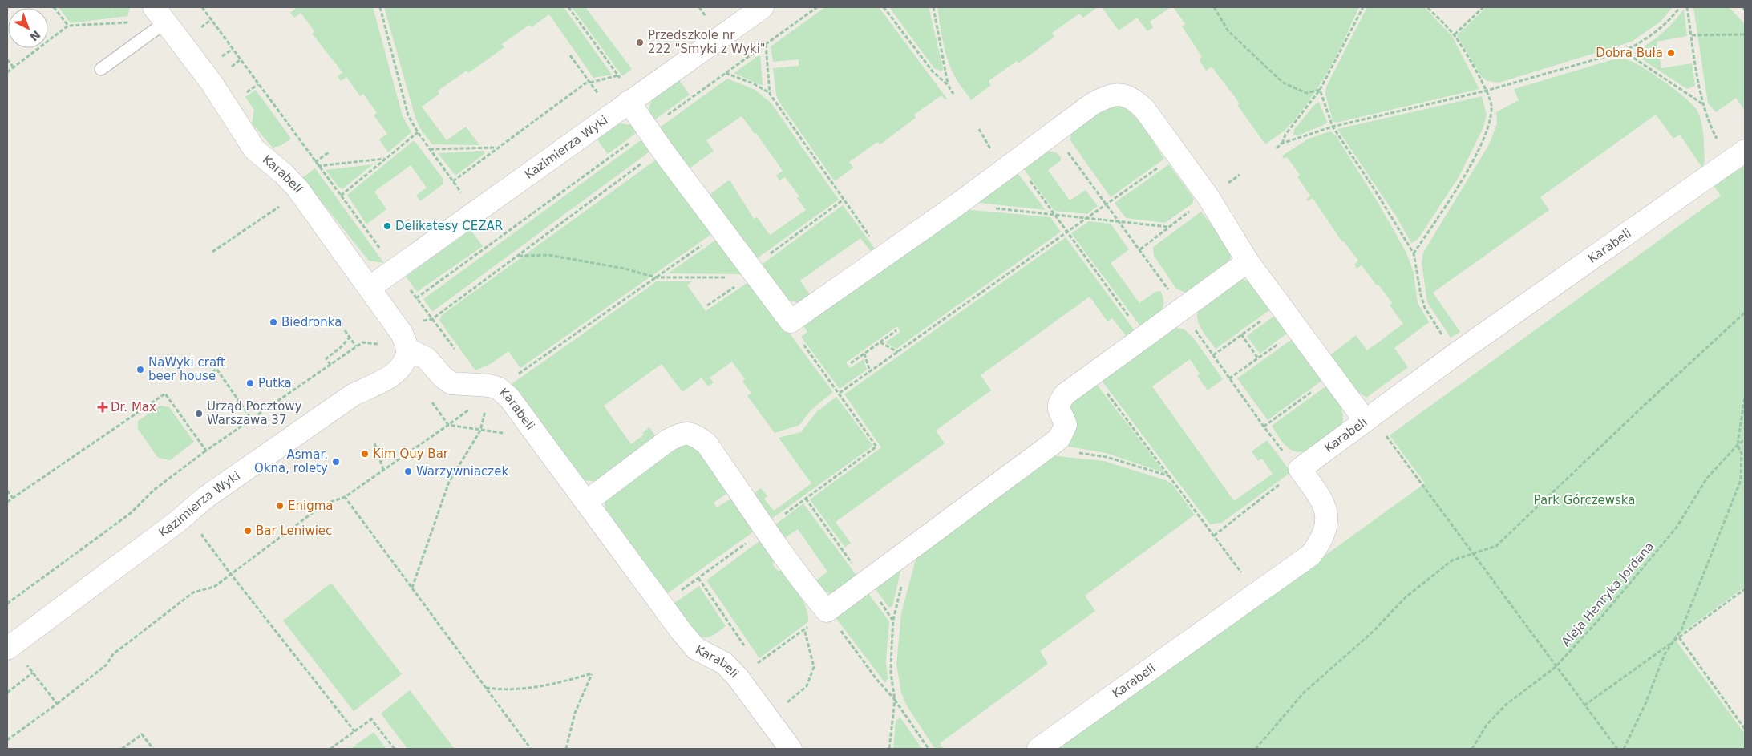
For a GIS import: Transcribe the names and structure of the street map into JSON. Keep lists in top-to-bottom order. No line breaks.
{"streets":{"street":["Kazimierza Wyki","Karabeli"],"path":["Aleja Henryka Jordana"]},"crossings":[["Kazimierza Wyki","Karabeli"]],"parks":["Park Górczewska"],"places":{"other":["Przedszkole nr 222 \"Smyki z Wyki\"","Dobra Buła","Delikatesy CEZAR","Biedronka","NaWyki craft beer house","Putka","Urząd Pocztowy Warszawa 37","Kim Quy Bar","Asmar. Okna, rolety","Warzywniaczek","Enigma","Bar Leniwiec"],"health":["Dr. Max"]},"north":"bottom right"}
